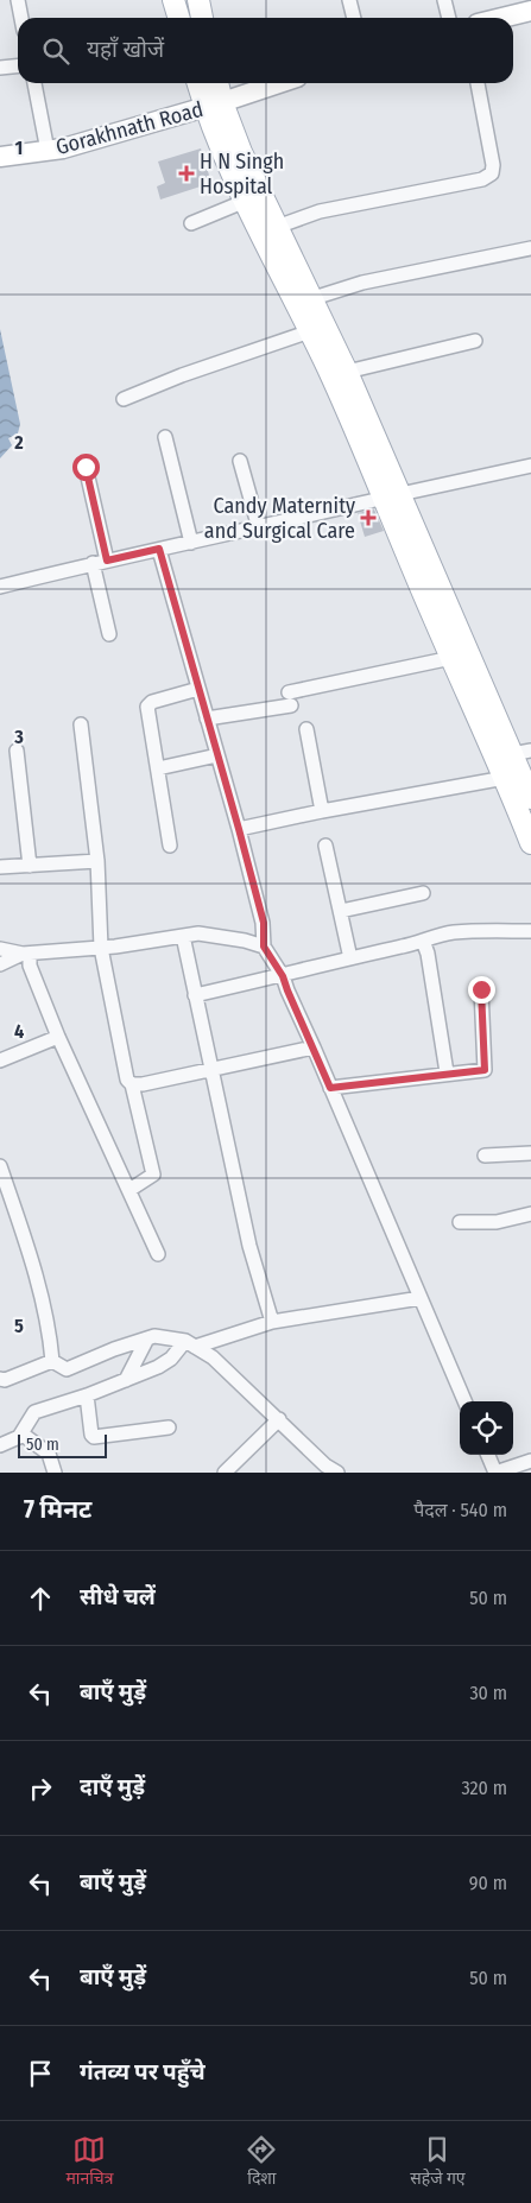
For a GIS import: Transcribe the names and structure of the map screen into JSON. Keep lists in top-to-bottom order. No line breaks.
{"streets":{"main road":["Gorakhnath Road"]},"places":{"health":["H N Singh Hospital","Candy Maternity and Surgical Care"]},"scale_bar":"50 m","page":{"search":"यहाँ खोजें","scale":"50 m","heading":["7 मिनट","पैदल · 540 m"],"list":[["सीधे चलें","50 m"],["बाएँ मुड़ें","30 m"],["दाएँ मुड़ें","320 m"],["बाएँ मुड़ें","90 m"],["बाएँ मुड़ें","50 m"],"गंतव्य पर पहुँचे"],"nav":["मानचित्र","दिशा","सहेजे गए"]},"grid":{"rows":["1","2","3","4","5"]}}
